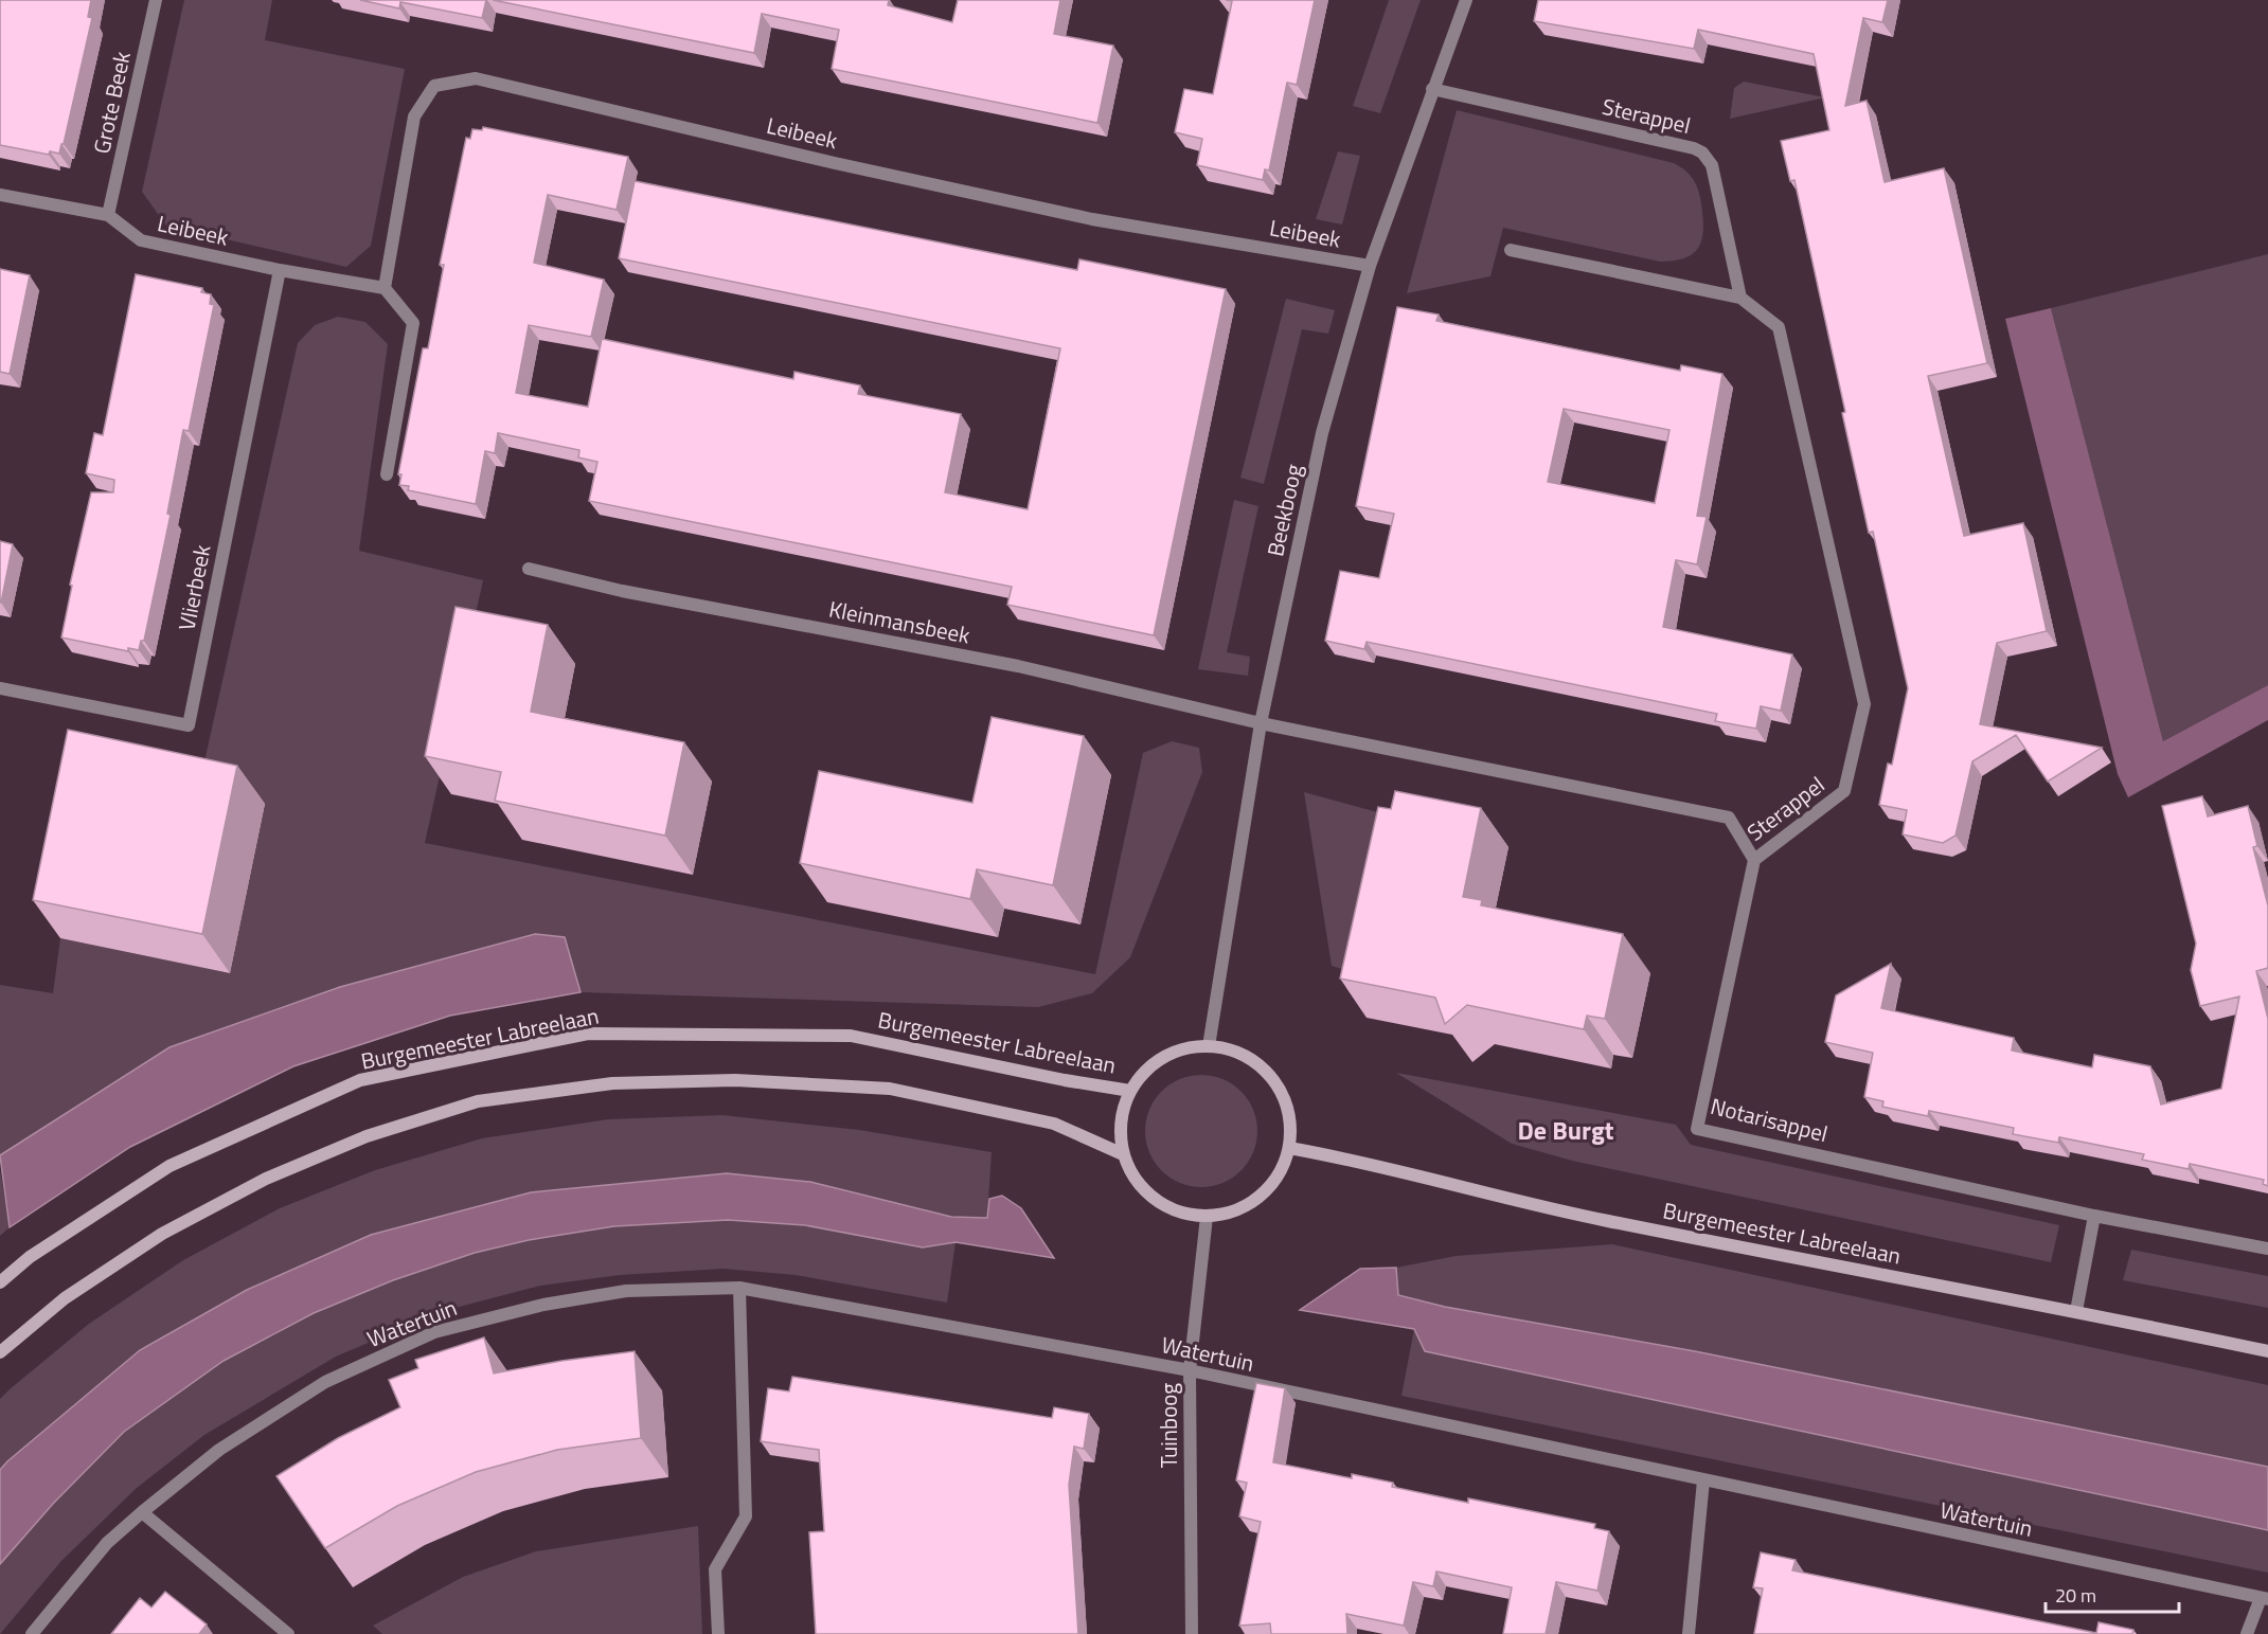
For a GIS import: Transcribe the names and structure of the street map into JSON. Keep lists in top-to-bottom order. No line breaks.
{"streets":{"street":["Grote Beek","Sterappel","Leibeek","Beekboog","Vlierbeek","Kleinmansbeek","Burgemeester Labreelaan","Notarisappel","Watertuin","Tuinboog"]},"crossings":[["Grote Beek","Leibeek"],["Sterappel","Beekboog"],["Sterappel","Kleinmansbeek"],["Sterappel","Notarisappel"],["Leibeek","Beekboog"],["Leibeek","Vlierbeek"],["Beekboog","Kleinmansbeek"],["Beekboog","Burgemeester Labreelaan"],["Beekboog","Tuinboog"],["Burgemeester Labreelaan","Tuinboog"],["Watertuin","Tuinboog"]],"districts":["De Burgt"],"scale_bar":"20 m"}
